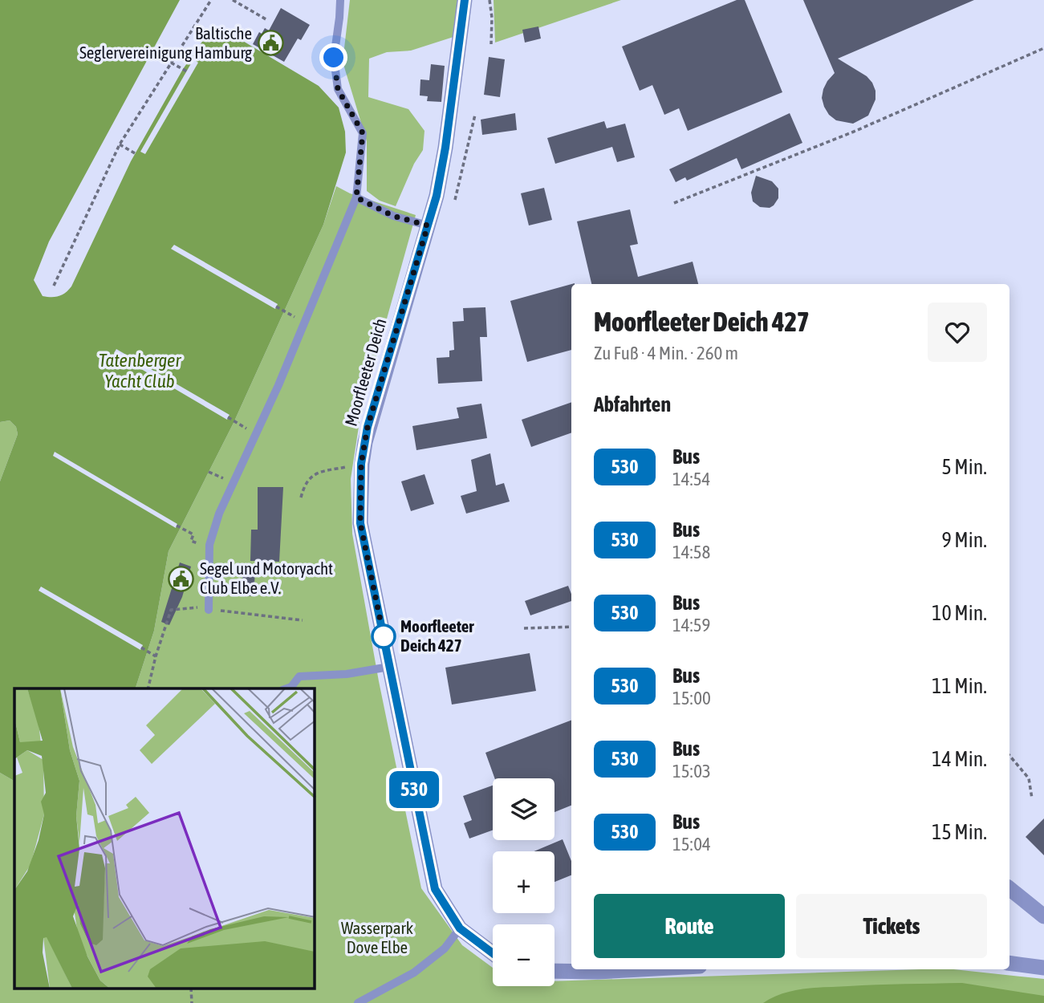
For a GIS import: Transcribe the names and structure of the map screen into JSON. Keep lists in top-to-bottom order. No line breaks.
{"streets":{"street":["Moorfleeter Deich"]},"water":["Tatenberger Yacht Club"],"parks":["Wasserpark Dove Elbe"],"places":{"public building":["Baltische Seglervereinigung Hamburg","Segel und Motoryacht Club Elbe e.V."],"other":["Moorfleeter Deich 427"]},"lines":["bus line 530"],"page":{"on_map":"530","heading":[["Moorfleeter Deich 427","Zu Fuß · 4 Min. · 260 m"],"Abfahrten"],"list":[{"mark":"530","name":"Bus","note":"14:54","value":"5 Min."},{"mark":"530","name":"Bus","note":"14:58","value":"9 Min."},{"mark":"530","name":"Bus","note":"14:59","value":"10 Min."},{"mark":"530","name":"Bus","note":"15:00","value":"11 Min."},{"mark":"530","name":"Bus","note":"15:03","value":"14 Min."},{"mark":"530","name":"Bus","note":"15:04","value":"15 Min."}],"map_buttons":["+","−"],"buttons":["Route","Tickets"]}}
